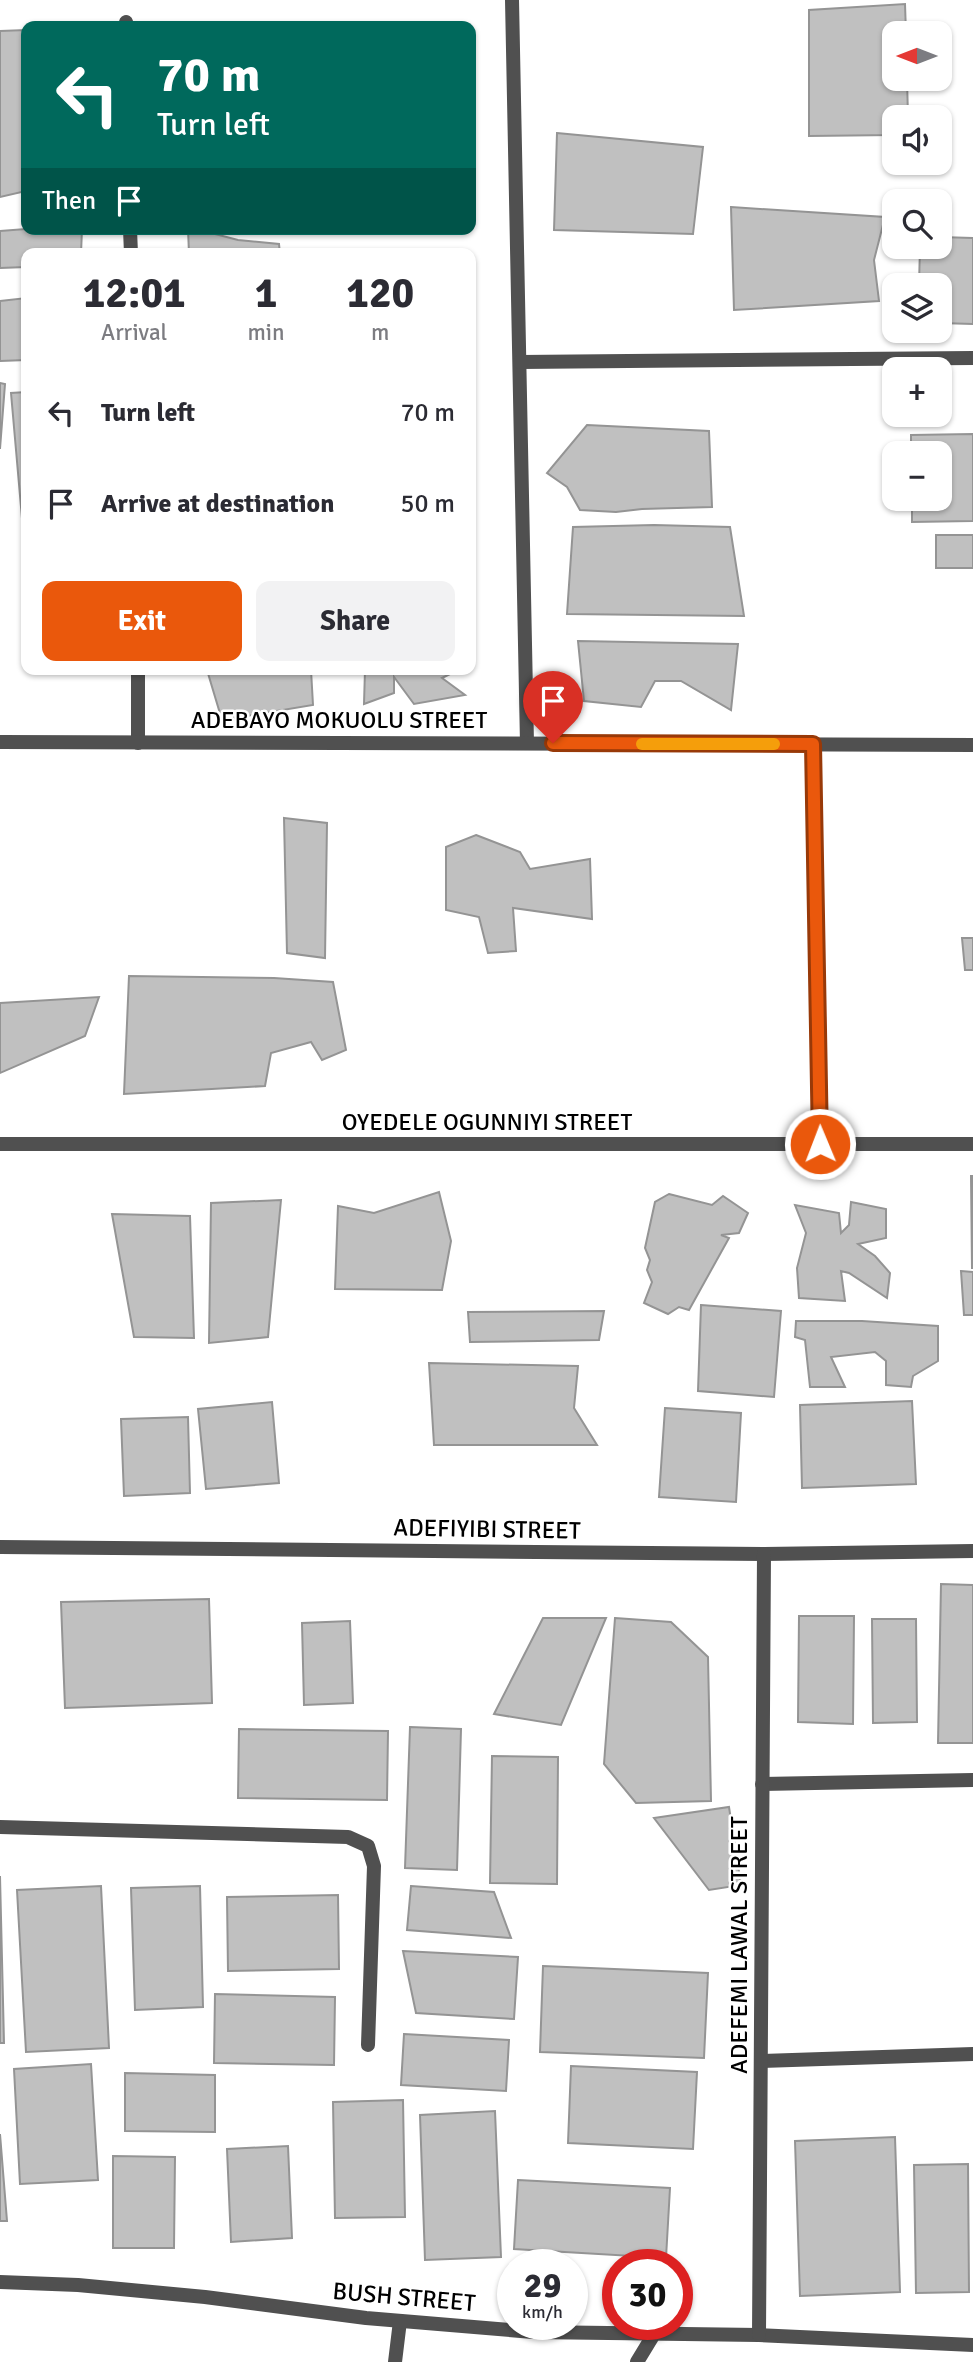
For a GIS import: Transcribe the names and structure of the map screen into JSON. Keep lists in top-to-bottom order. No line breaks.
{"streets":{"street":["ADEBAYO MOKUOLU STREET","OYEDELE OGUNNIYI STREET","ADEFIYIBI STREET","ADEFEMI LAWAL STREET","BUSH STREET"]},"crossings":[["ADEFIYIBI STREET","ADEFEMI LAWAL STREET"],["ADEFEMI LAWAL STREET","BUSH STREET"]],"north":"left","page":{"map_buttons":["+","−"],"turn":["70 m","Turn left"],"then":"Then","eta":["12:01","Arrival","1","min","120","m"],"list":[{"name":"Turn left","value":"70 m"},{"name":"Arrive at destination","value":"50 m"}],"buttons":["Exit","Share"],"speed":"29 km/h","limit":"30"}}
